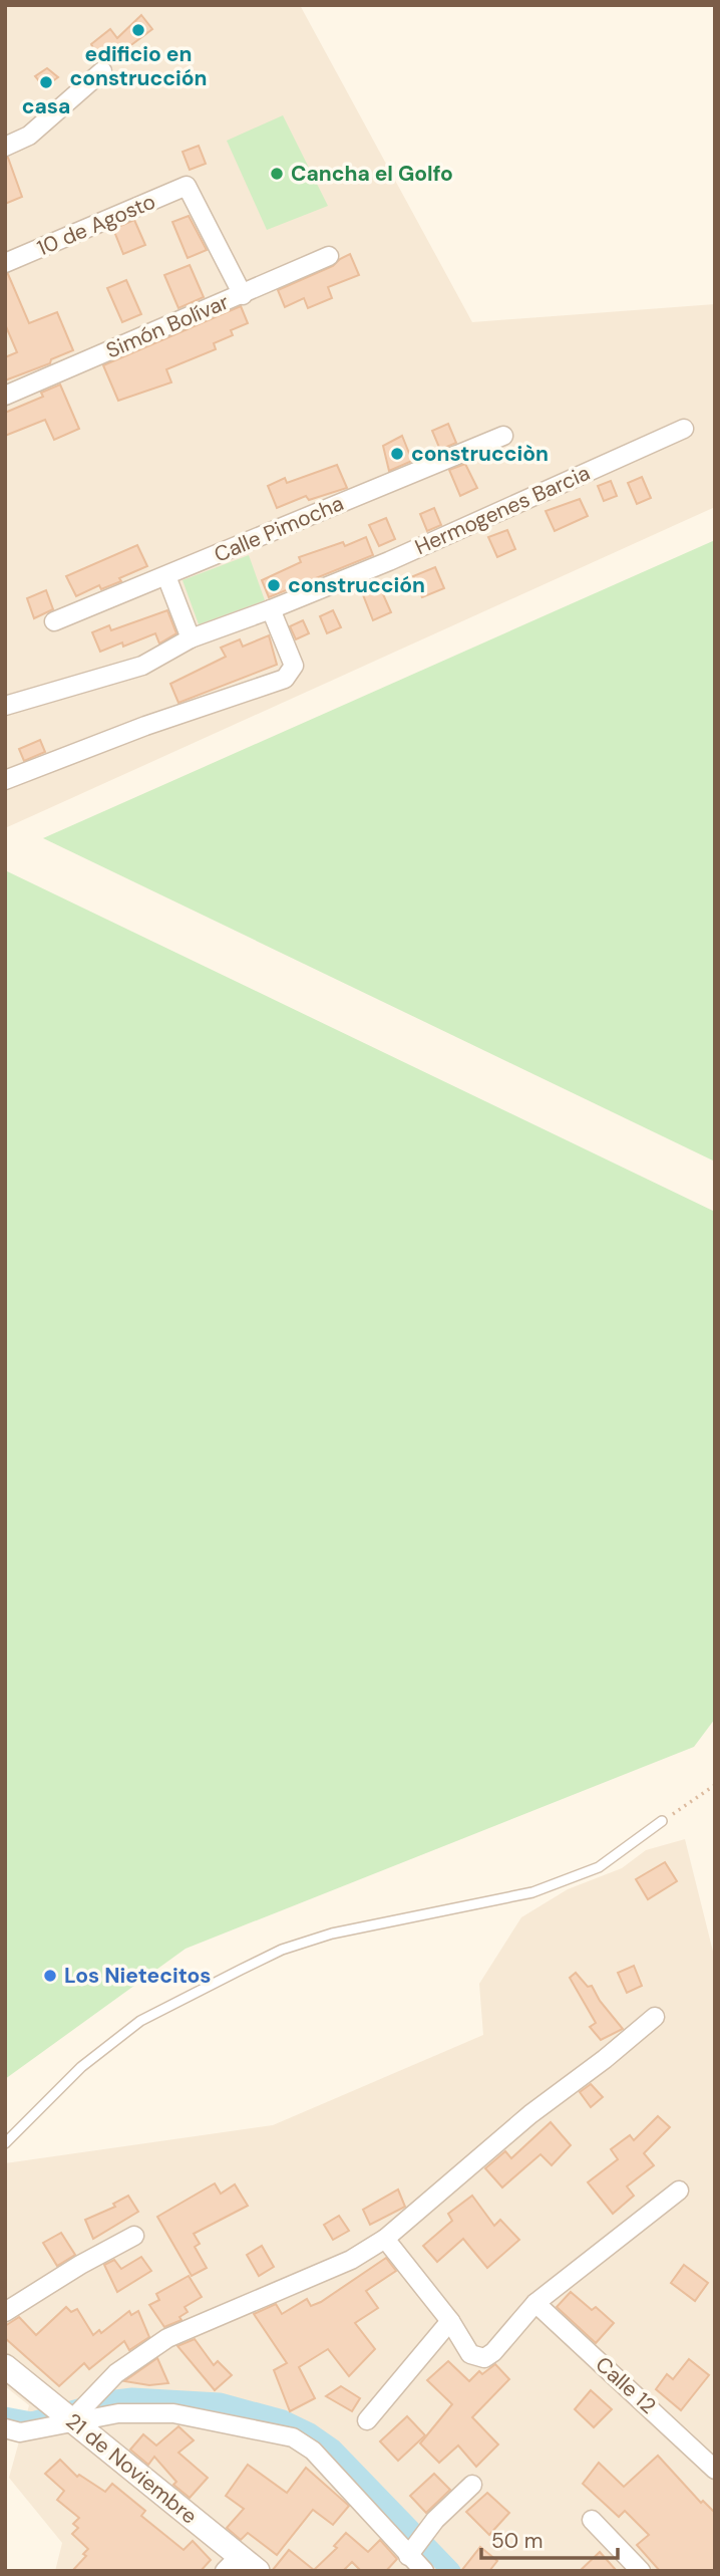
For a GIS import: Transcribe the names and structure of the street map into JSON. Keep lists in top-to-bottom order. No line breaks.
{"streets":{"street":["10 de Agosto","Simón Bolívar","Hermogenes Barcia","Calle Pimocha","Calle 12","21 de Noviembre"]},"crossings":[["10 de Agosto","Simón Bolívar"]],"places":["edificio en construcción","casa","Cancha el Golfo","construcciòn","construcción","Los Nietecitos"],"scale_bar":"50 m"}
